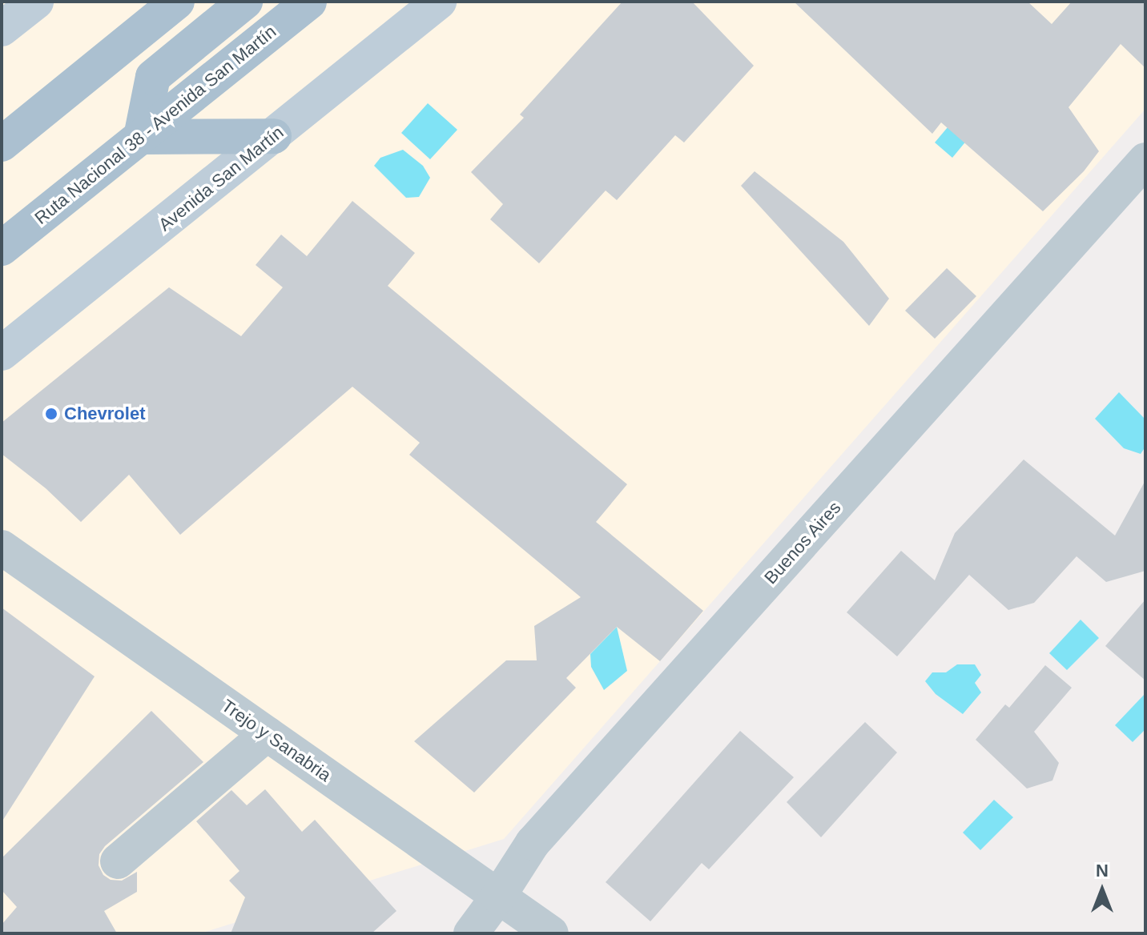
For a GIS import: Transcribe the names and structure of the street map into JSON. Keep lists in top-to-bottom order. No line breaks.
{"streets":{"main road":["Ruta Nacional 38 - Avenida San Martín","Avenida San Martín"],"street":["Buenos Aires","Trejo y Sanabria"]},"crossings":[["Buenos Aires","Trejo y Sanabria"]],"places":["Chevrolet"],"north":"top"}
